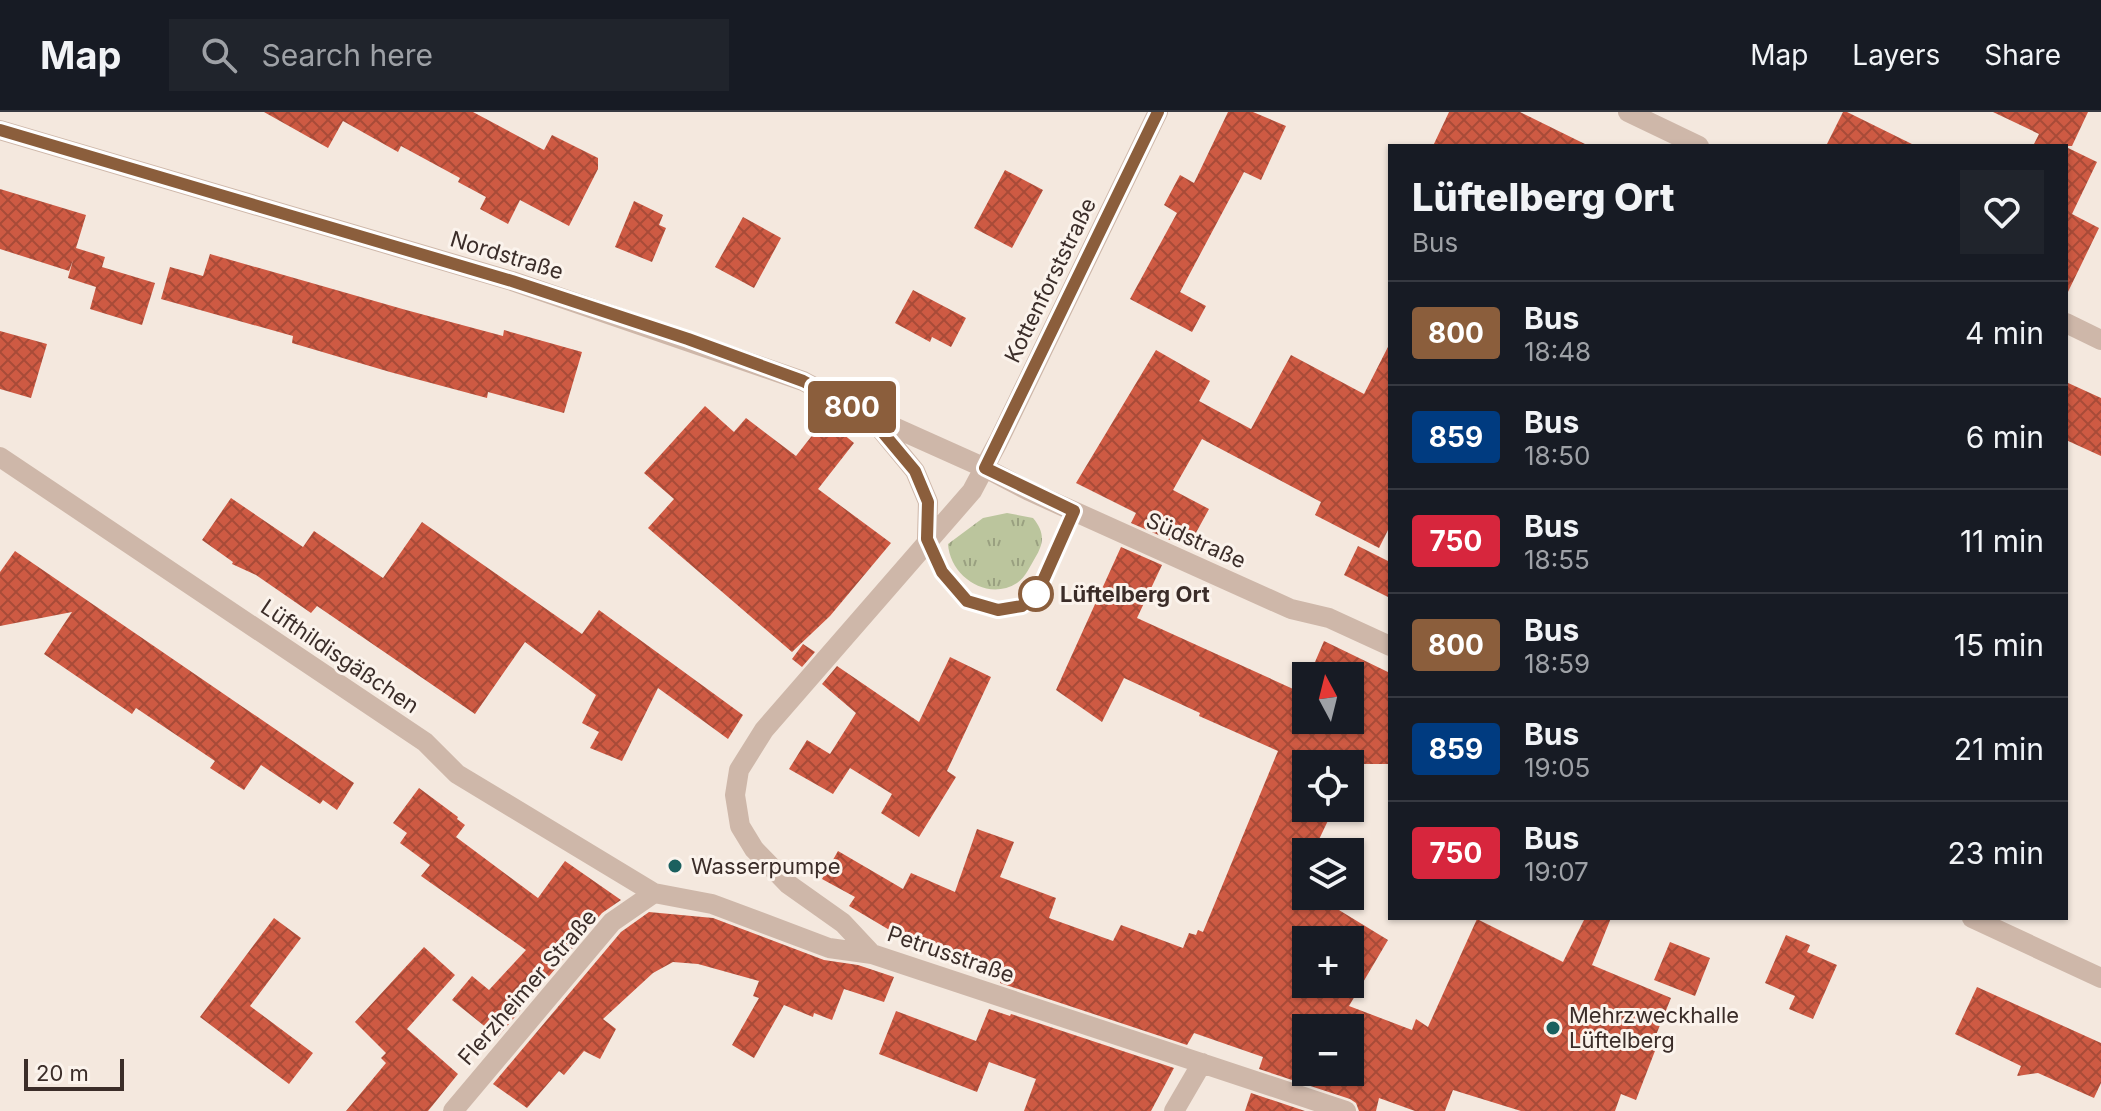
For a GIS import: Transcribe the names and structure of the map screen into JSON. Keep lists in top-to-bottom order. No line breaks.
{"streets":{"street":["Nordstraße","Kottenforststraße","Südstraße","Lüfthildisgäßchen","Petrusstraße","Flerzheimer Straße"]},"crossings":[["Nordstraße","Kottenforststraße"],["Nordstraße","Südstraße"],["Nordstraße","Petrusstraße"],["Kottenforststraße","Südstraße"],["Kottenforststraße","Petrusstraße"],["Südstraße","Petrusstraße"],["Lüfthildisgäßchen","Flerzheimer Straße"]],"places":["Lüftelberg Ort","Wasserpumpe","Mehrzweckhalle Lüftelberg"],"lines":["bus line 800"],"scale_bar":"20 m","north":"top","page":{"header":"Map","search":"Search here","nav":["Map","Layers","Share"],"on_map":"800","heading":["Lüftelberg Ort","Bus"],"list":[{"mark":"800","name":"Bus","note":"18:48","value":"4 min"},{"mark":"859","name":"Bus","note":"18:50","value":"6 min"},{"mark":"750","name":"Bus","note":"18:55","value":"11 min"},{"mark":"800","name":"Bus","note":"18:59","value":"15 min"},{"mark":"859","name":"Bus","note":"19:05","value":"21 min"},{"mark":"750","name":"Bus","note":"19:07","value":"23 min"}],"map_buttons":["+","−"],"scale":"20 m"}}
